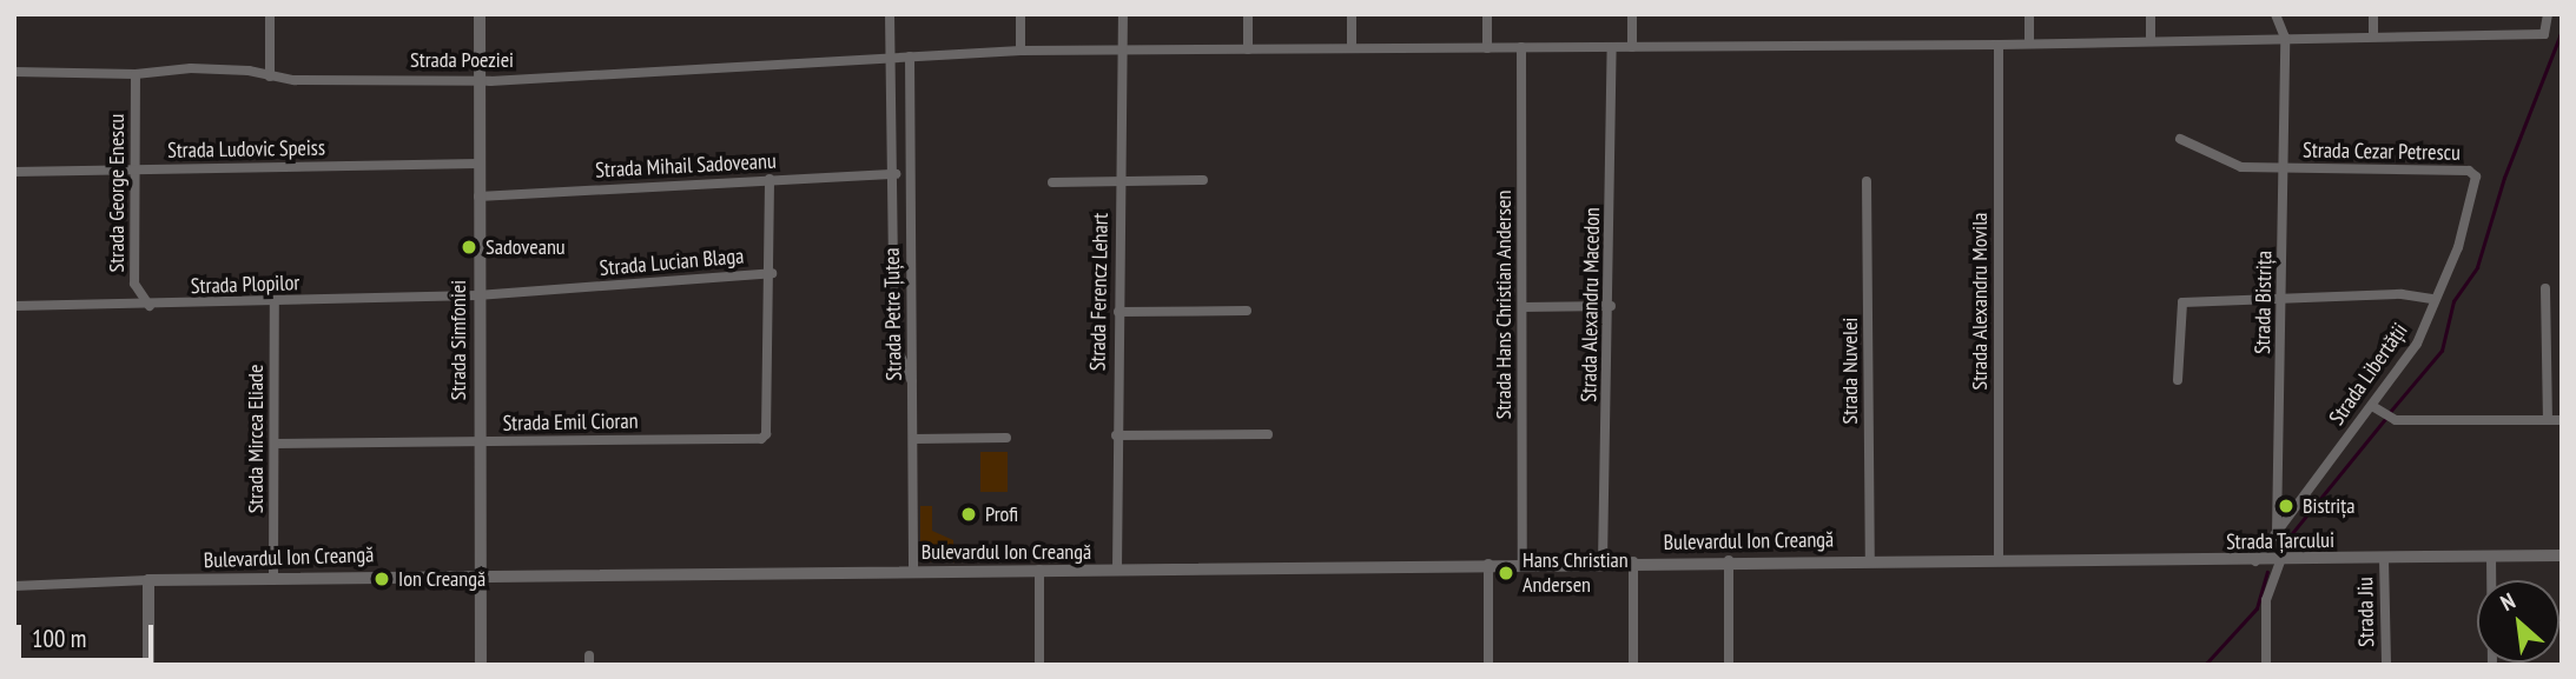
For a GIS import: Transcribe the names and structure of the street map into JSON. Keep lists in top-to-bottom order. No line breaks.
{"streets":{"street":["Strada Poeziei","Strada Ludovic Speiss","Strada Cezar Petrescu","Strada Mihail Sadoveanu","Strada George Enescu","Strada Lucian Blaga","Strada Plopilor","Strada Ferencz Lehart","Strada Alexandru Movila","Strada Bistrița","Strada Hans Christian Andersen","Strada Alexandru Macedon","Strada Petre Țuțea","Strada Simfoniei","Strada Nuvelei","Strada Libertății","Strada Emil Cioran","Strada Mircea Eliade","Bulevardul Ion Creangă","Strada Țarcului","Strada Jiu"]},"crossings":[["Strada Poeziei","Strada George Enescu"],["Strada Poeziei","Strada Ferencz Lehart"],["Strada Poeziei","Strada Alexandru Movila"],["Strada Poeziei","Strada Bistrița"],["Strada Poeziei","Strada Hans Christian Andersen"],["Strada Poeziei","Strada Alexandru Macedon"],["Strada Poeziei","Strada Petre Țuțea"],["Strada Poeziei","Strada Simfoniei"],["Strada Ludovic Speiss","Strada George Enescu"],["Strada Ludovic Speiss","Strada Simfoniei"],["Strada Cezar Petrescu","Strada Bistrița"],["Strada Cezar Petrescu","Strada Libertății"],["Strada Mihail Sadoveanu","Strada Petre Țuțea"],["Strada Mihail Sadoveanu","Strada Simfoniei"],["Strada George Enescu","Strada Plopilor"],["Strada Lucian Blaga","Strada Plopilor"],["Strada Lucian Blaga","Strada Simfoniei"],["Strada Lucian Blaga","Strada Emil Cioran"],["Strada Plopilor","Strada Simfoniei"],["Strada Plopilor","Strada Mircea Eliade"],["Strada Ferencz Lehart","Bulevardul Ion Creangă"],["Strada Alexandru Movila","Bulevardul Ion Creangă"],["Strada Alexandru Movila","Strada Țarcului"],["Strada Bistrița","Strada Libertății"],["Strada Hans Christian Andersen","Bulevardul Ion Creangă"],["Strada Alexandru Macedon","Bulevardul Ion Creangă"],["Strada Petre Țuțea","Bulevardul Ion Creangă"],["Strada Simfoniei","Strada Emil Cioran"],["Strada Simfoniei","Bulevardul Ion Creangă"],["Strada Nuvelei","Bulevardul Ion Creangă"],["Strada Emil Cioran","Strada Mircea Eliade"],["Strada Mircea Eliade","Bulevardul Ion Creangă"],["Bulevardul Ion Creangă","Strada Țarcului"],["Strada Țarcului","Strada Jiu"]],"places":["Sadoveanu","Bistrița","Profi","Hans Christian Andersen","Ion Creangă"],"scale_bar":"100 m","north":"top left"}
